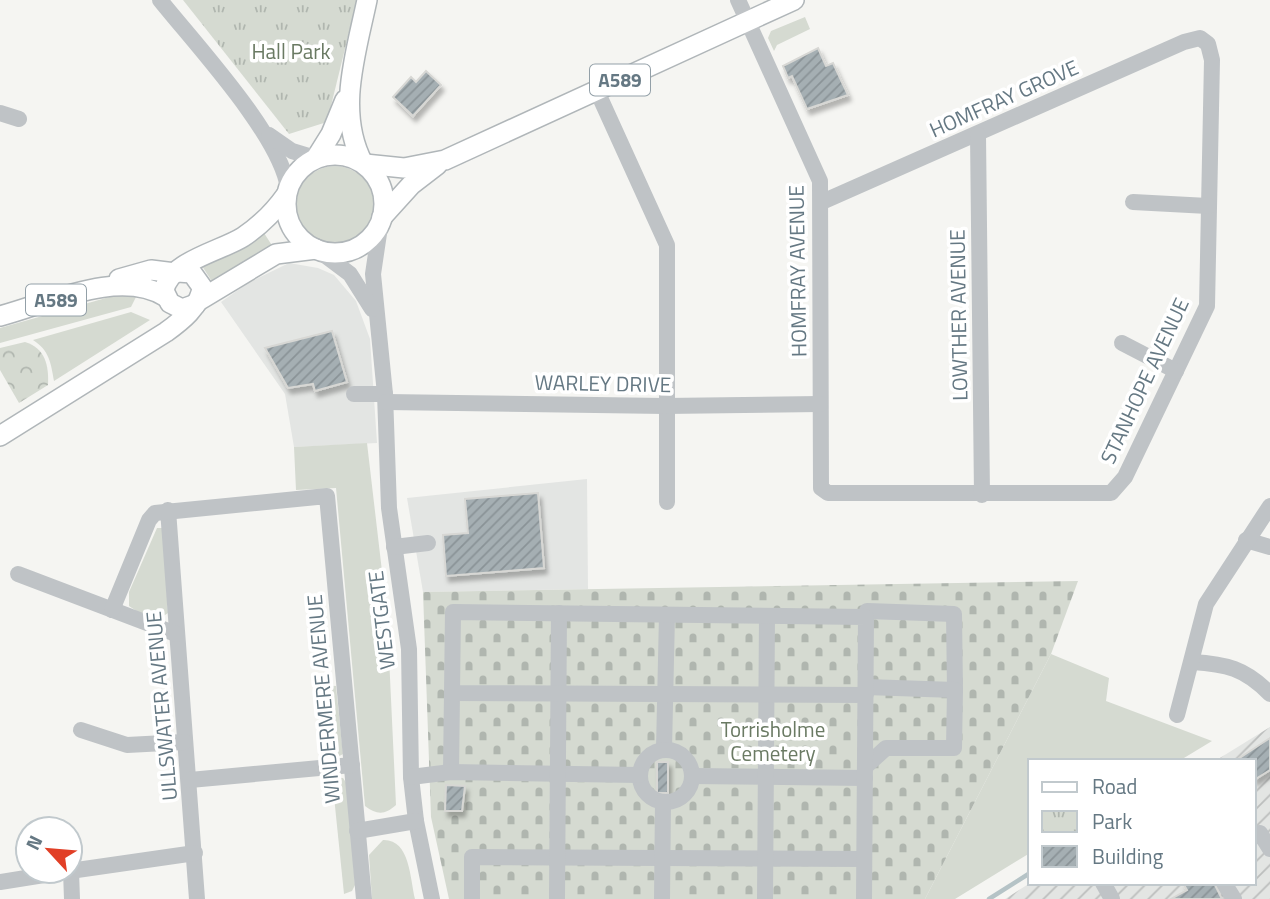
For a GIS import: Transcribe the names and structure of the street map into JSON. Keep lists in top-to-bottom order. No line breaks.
{"streets":{"main road":["A589"],"street":["HOMFRAY GROVE","HOMFRAY AVENUE","LOWTHER AVENUE","STANHOPE AVENUE","WARLEY DRIVE","WESTGATE","WINDERMERE AVENUE","ULLSWATER AVENUE"]},"crossings":[["A589","HOMFRAY AVENUE"],["A589","WESTGATE"],["HOMFRAY GROVE","HOMFRAY AVENUE"],["HOMFRAY GROVE","LOWTHER AVENUE"],["HOMFRAY GROVE","STANHOPE AVENUE"],["HOMFRAY AVENUE","STANHOPE AVENUE"],["HOMFRAY AVENUE","WARLEY DRIVE"],["LOWTHER AVENUE","STANHOPE AVENUE"],["WARLEY DRIVE","WESTGATE"],["WINDERMERE AVENUE","ULLSWATER AVENUE"]],"parks":["Hall Park","Torrisholme Cemetery"],"legend":["Road","Park","Building"],"north":"top left"}
